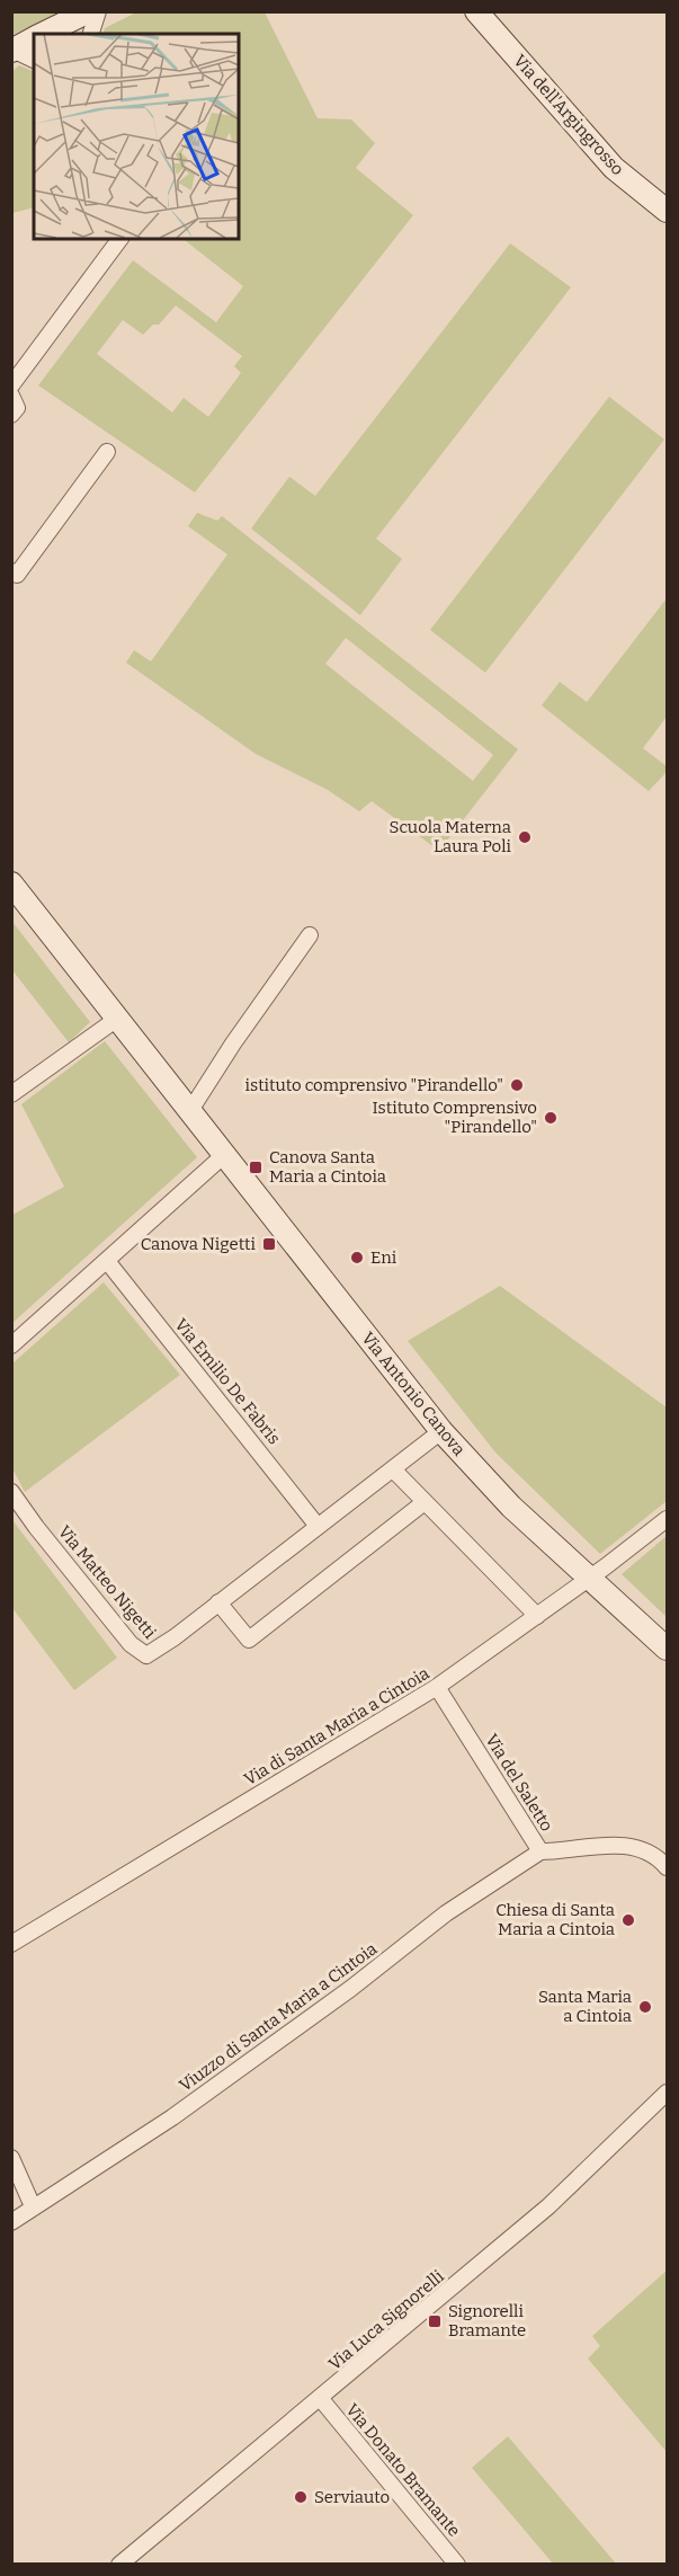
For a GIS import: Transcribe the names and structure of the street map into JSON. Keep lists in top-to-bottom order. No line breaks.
{"streets":{"street":["Via dell'Argingrosso","Via Emilio De Fabris","Via Antonio Canova","Via Matteo Nigetti","Via di Santa Maria a Cintoia","Via del Saletto","Viuzzo di Santa Maria a Cintoia","Via Luca Signorelli","Via Donato Bramante"]},"crossings":[["Via Emilio De Fabris","Via Matteo Nigetti"],["Via Antonio Canova","Via Matteo Nigetti"],["Via Antonio Canova","Via di Santa Maria a Cintoia"],["Via di Santa Maria a Cintoia","Via del Saletto"],["Via del Saletto","Viuzzo di Santa Maria a Cintoia"],["Via Luca Signorelli","Via Donato Bramante"]],"places":{"other":["Scuola Materna Laura Poli","istituto comprensivo \"Pirandello\"","Istituto Comprensivo \"Pirandello\"","Eni","Chiesa di Santa Maria a Cintoia","Santa Maria a Cintoia","Serviauto"],"transit":["Canova Santa Maria a Cintoia","Canova Nigetti","Signorelli Bramante"]}}
